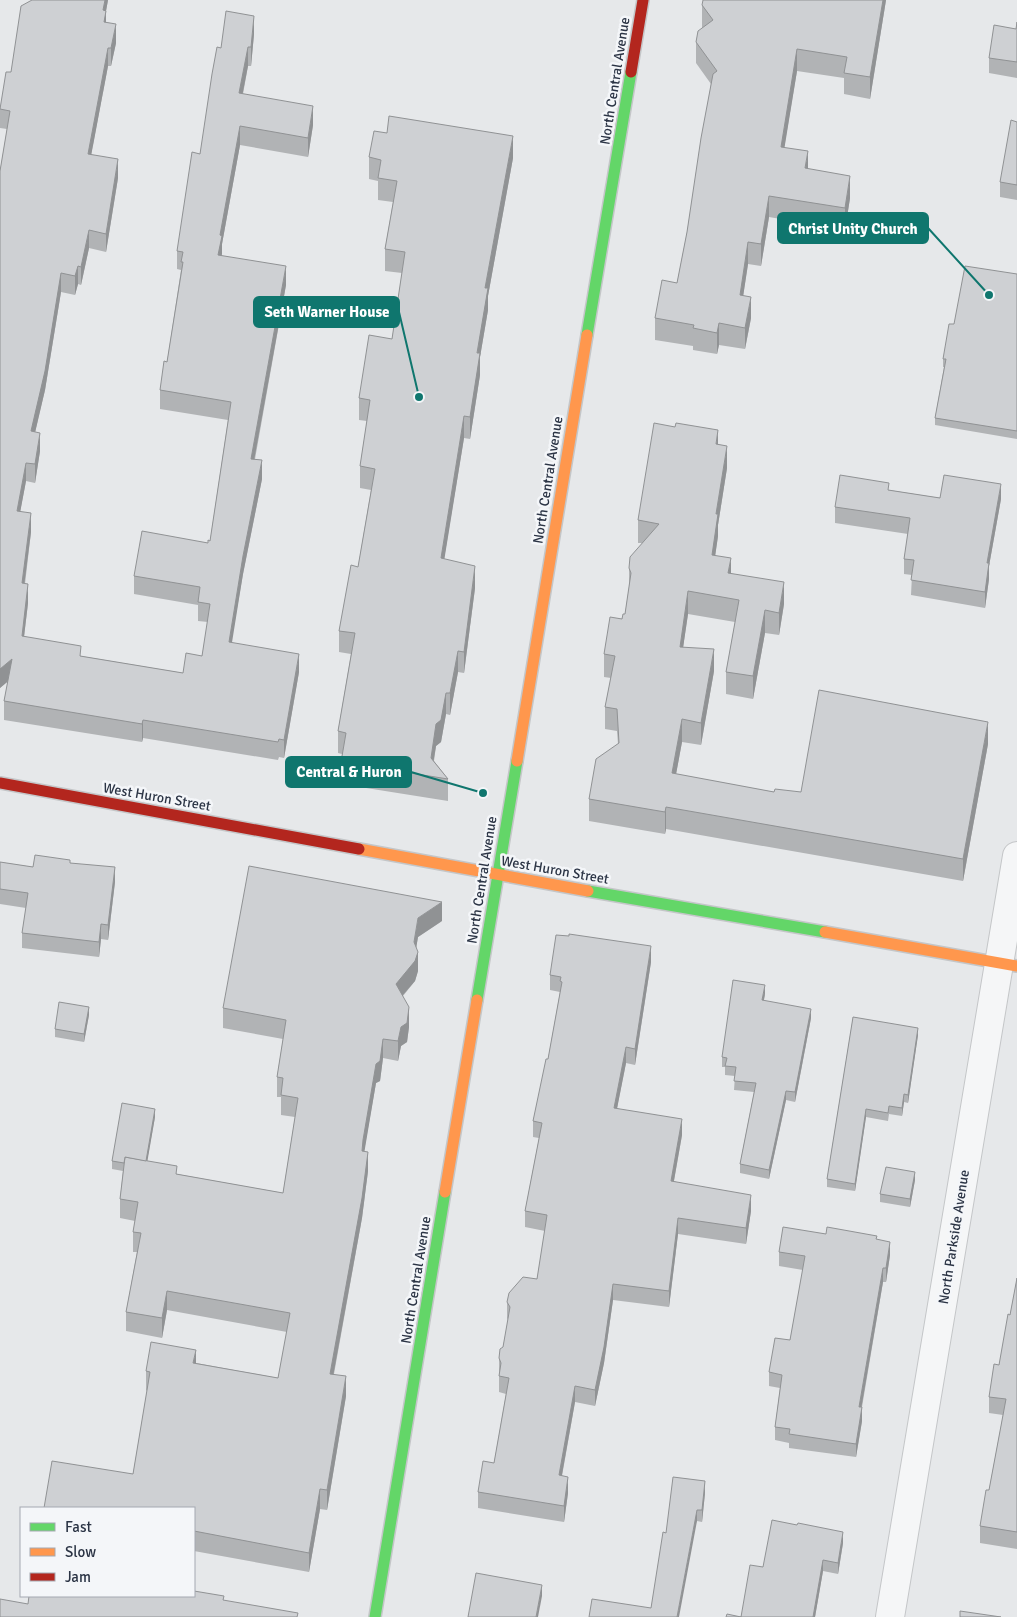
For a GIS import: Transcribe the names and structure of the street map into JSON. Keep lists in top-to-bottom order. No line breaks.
{"streets":{"street":["North Central Avenue","West Huron Street","North Parkside Avenue"]},"crossings":[["North Central Avenue","West Huron Street"],["West Huron Street","North Parkside Avenue"]],"places":["Christ Unity Church","Seth Warner House","Central & Huron"],"legend":["Fast","Slow","Jam"]}
